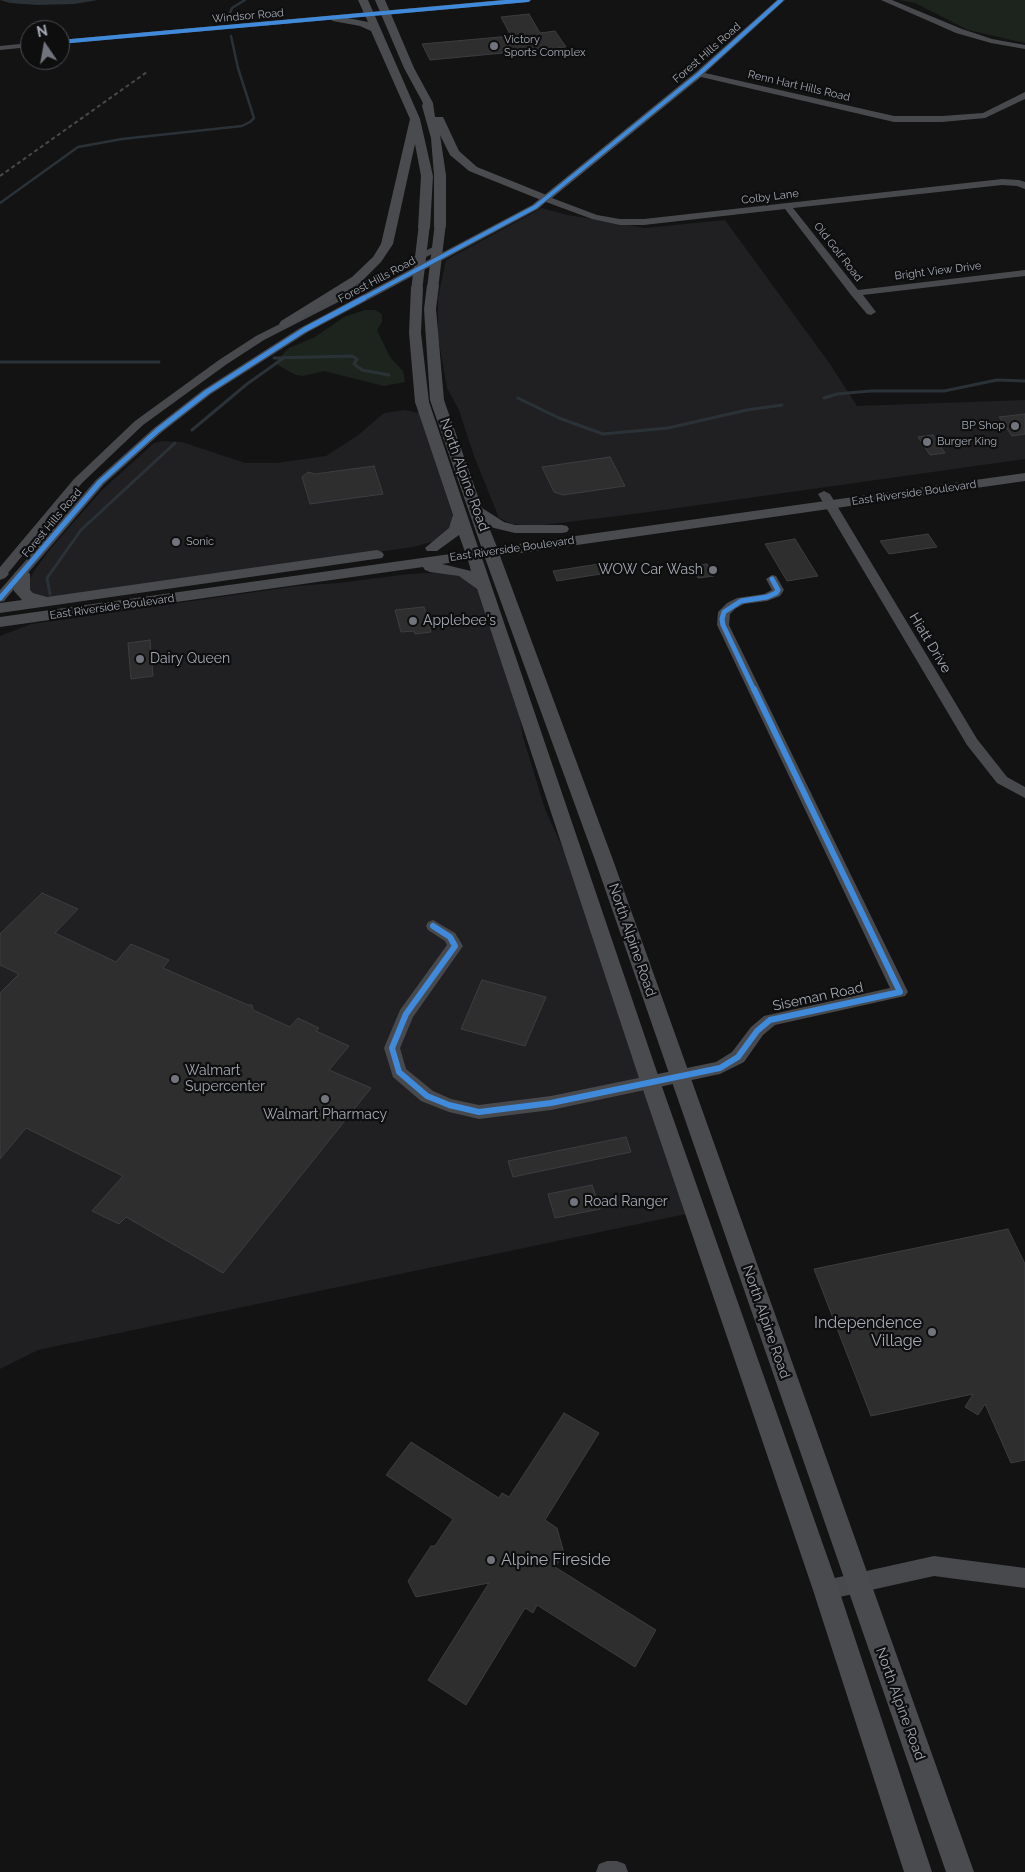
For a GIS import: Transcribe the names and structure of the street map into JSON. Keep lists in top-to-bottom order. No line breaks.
{"streets":{"main road":["North Alpine Road","East Riverside Boulevard"],"street":["Windsor Road","Forest Hills Road","Renn Hart Hills Road","Colby Lane","Old Golf Road","Bright View Drive","Hiatt Drive","Siseman Road"]},"crossings":[["Windsor Road","North Alpine Road"],["Forest Hills Road","Renn Hart Hills Road"],["Forest Hills Road","Colby Lane"],["Colby Lane","Old Golf Road"],["Old Golf Road","Bright View Drive"],["North Alpine Road","East Riverside Boulevard"],["North Alpine Road","Siseman Road"],["East Riverside Boulevard","Hiatt Drive"]],"places":["Victory Sports Complex","BP Shop","Burger King","Sonic","WOW Car Wash","Applebee's","Dairy Queen","Walmart Supercenter","Walmart Pharmacy","Road Ranger","Independence Village","Alpine Fireside"],"north":"top"}
